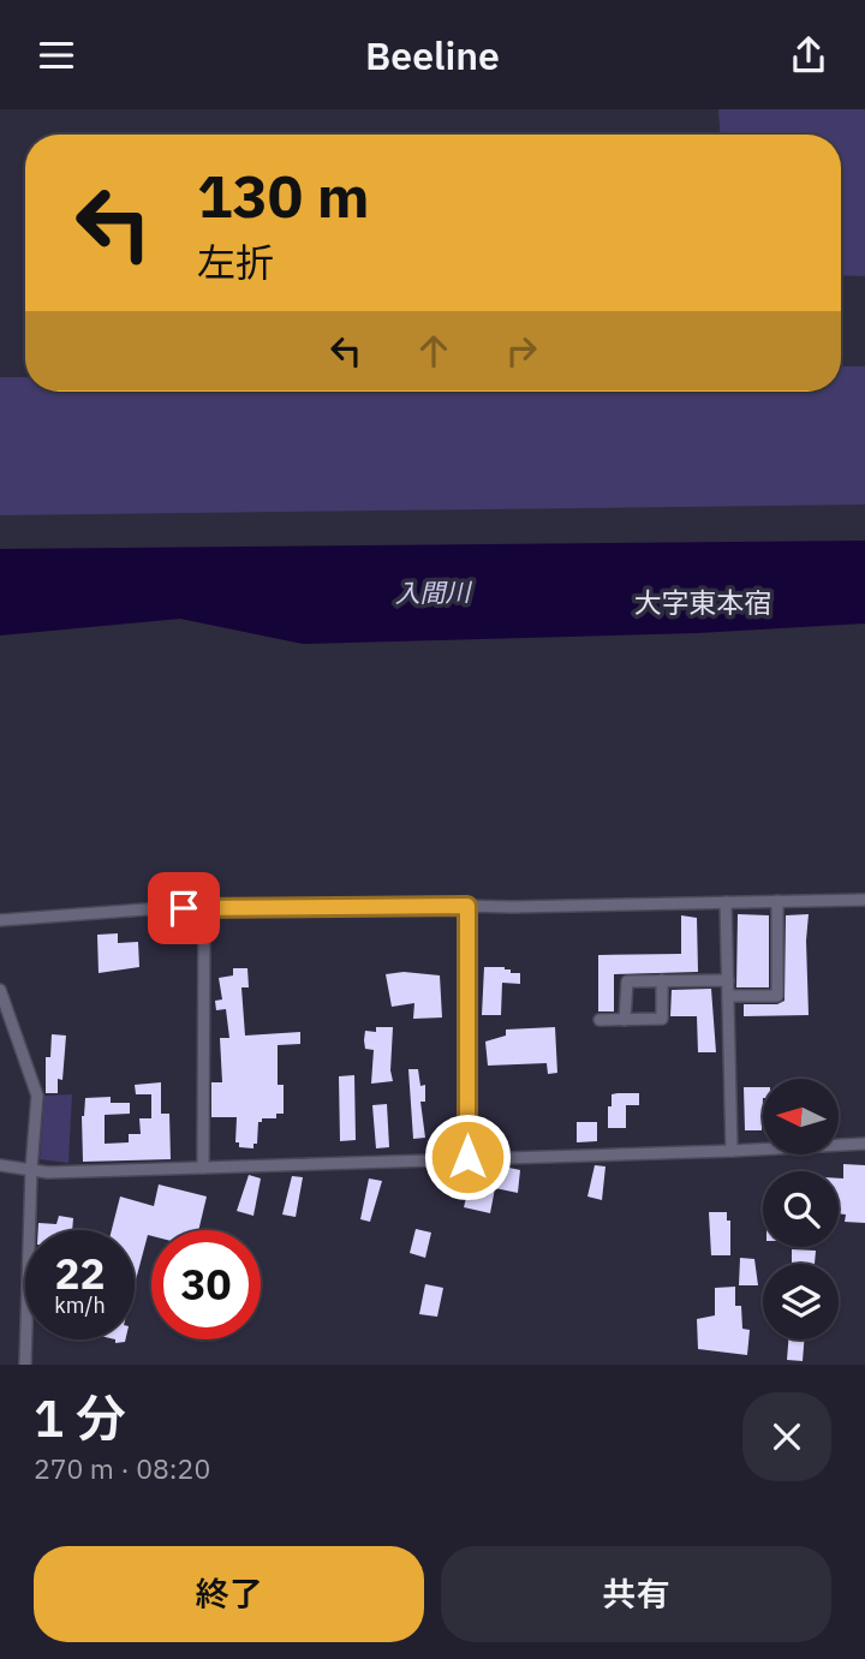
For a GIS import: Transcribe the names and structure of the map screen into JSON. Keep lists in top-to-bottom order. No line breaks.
{"districts":["大字東本宿"],"water":["入間川"],"north":"left","page":{"header":"Beeline","turn":["130 m","左折"],"speed":"22 km/h","limit":"30","heading":["1 分","270 m · 08:20"],"buttons":["終了","共有"]}}
